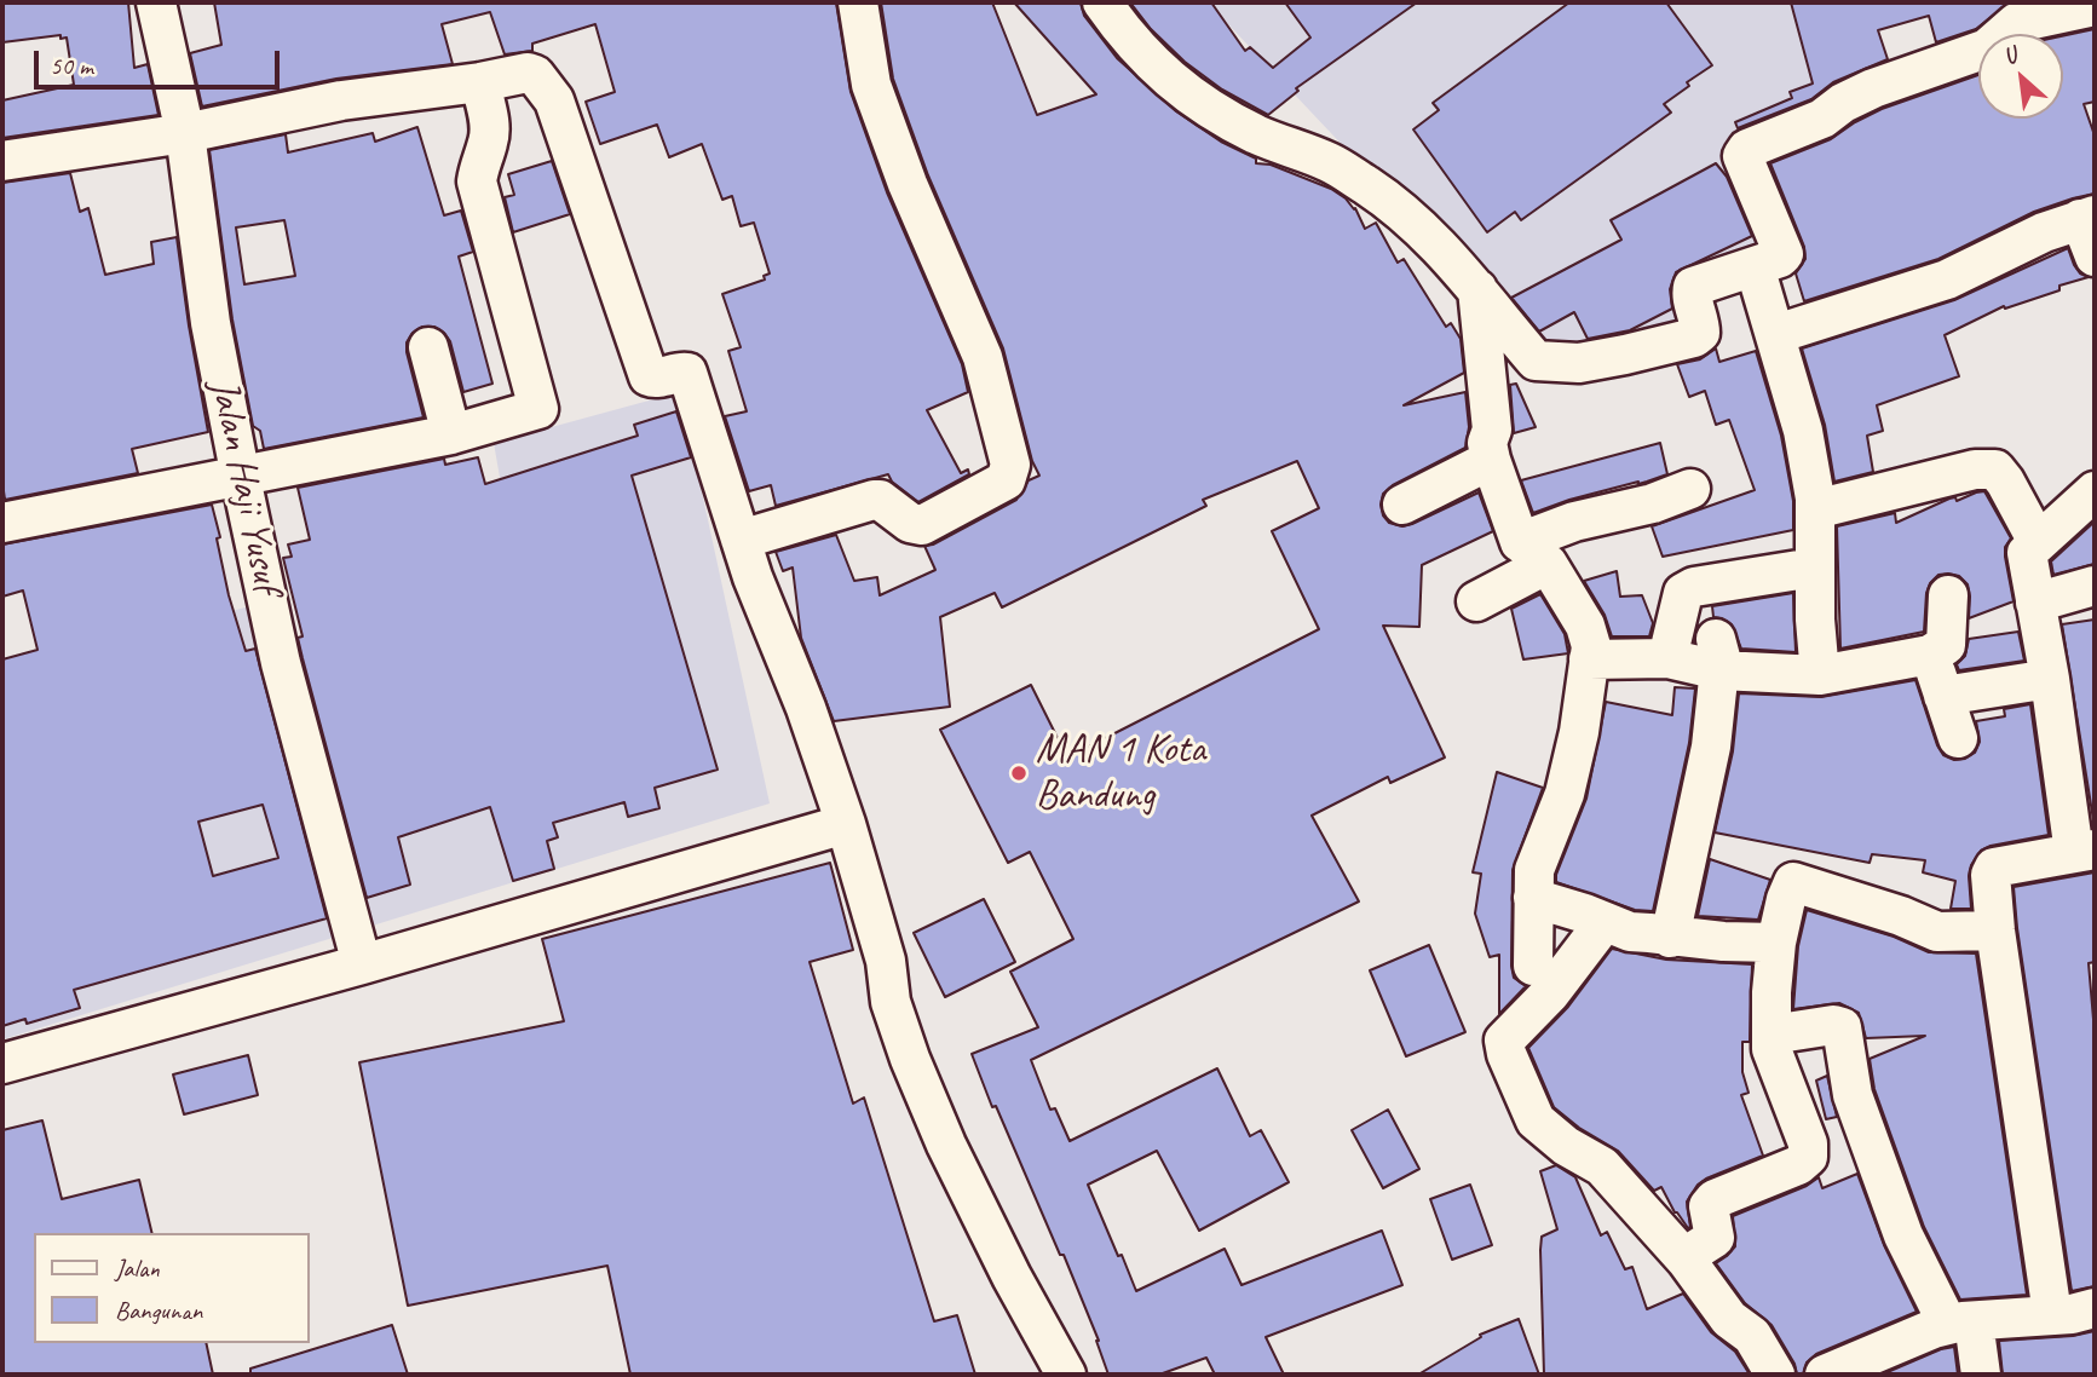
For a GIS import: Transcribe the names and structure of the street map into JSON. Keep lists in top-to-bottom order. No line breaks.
{"streets":{"street":["Jalan Haji Yusuf"]},"places":["MAN 1 Kota Bandung"],"legend":["Jalan","Bangunan"],"scale_bar":"50 m","north":"top left"}
